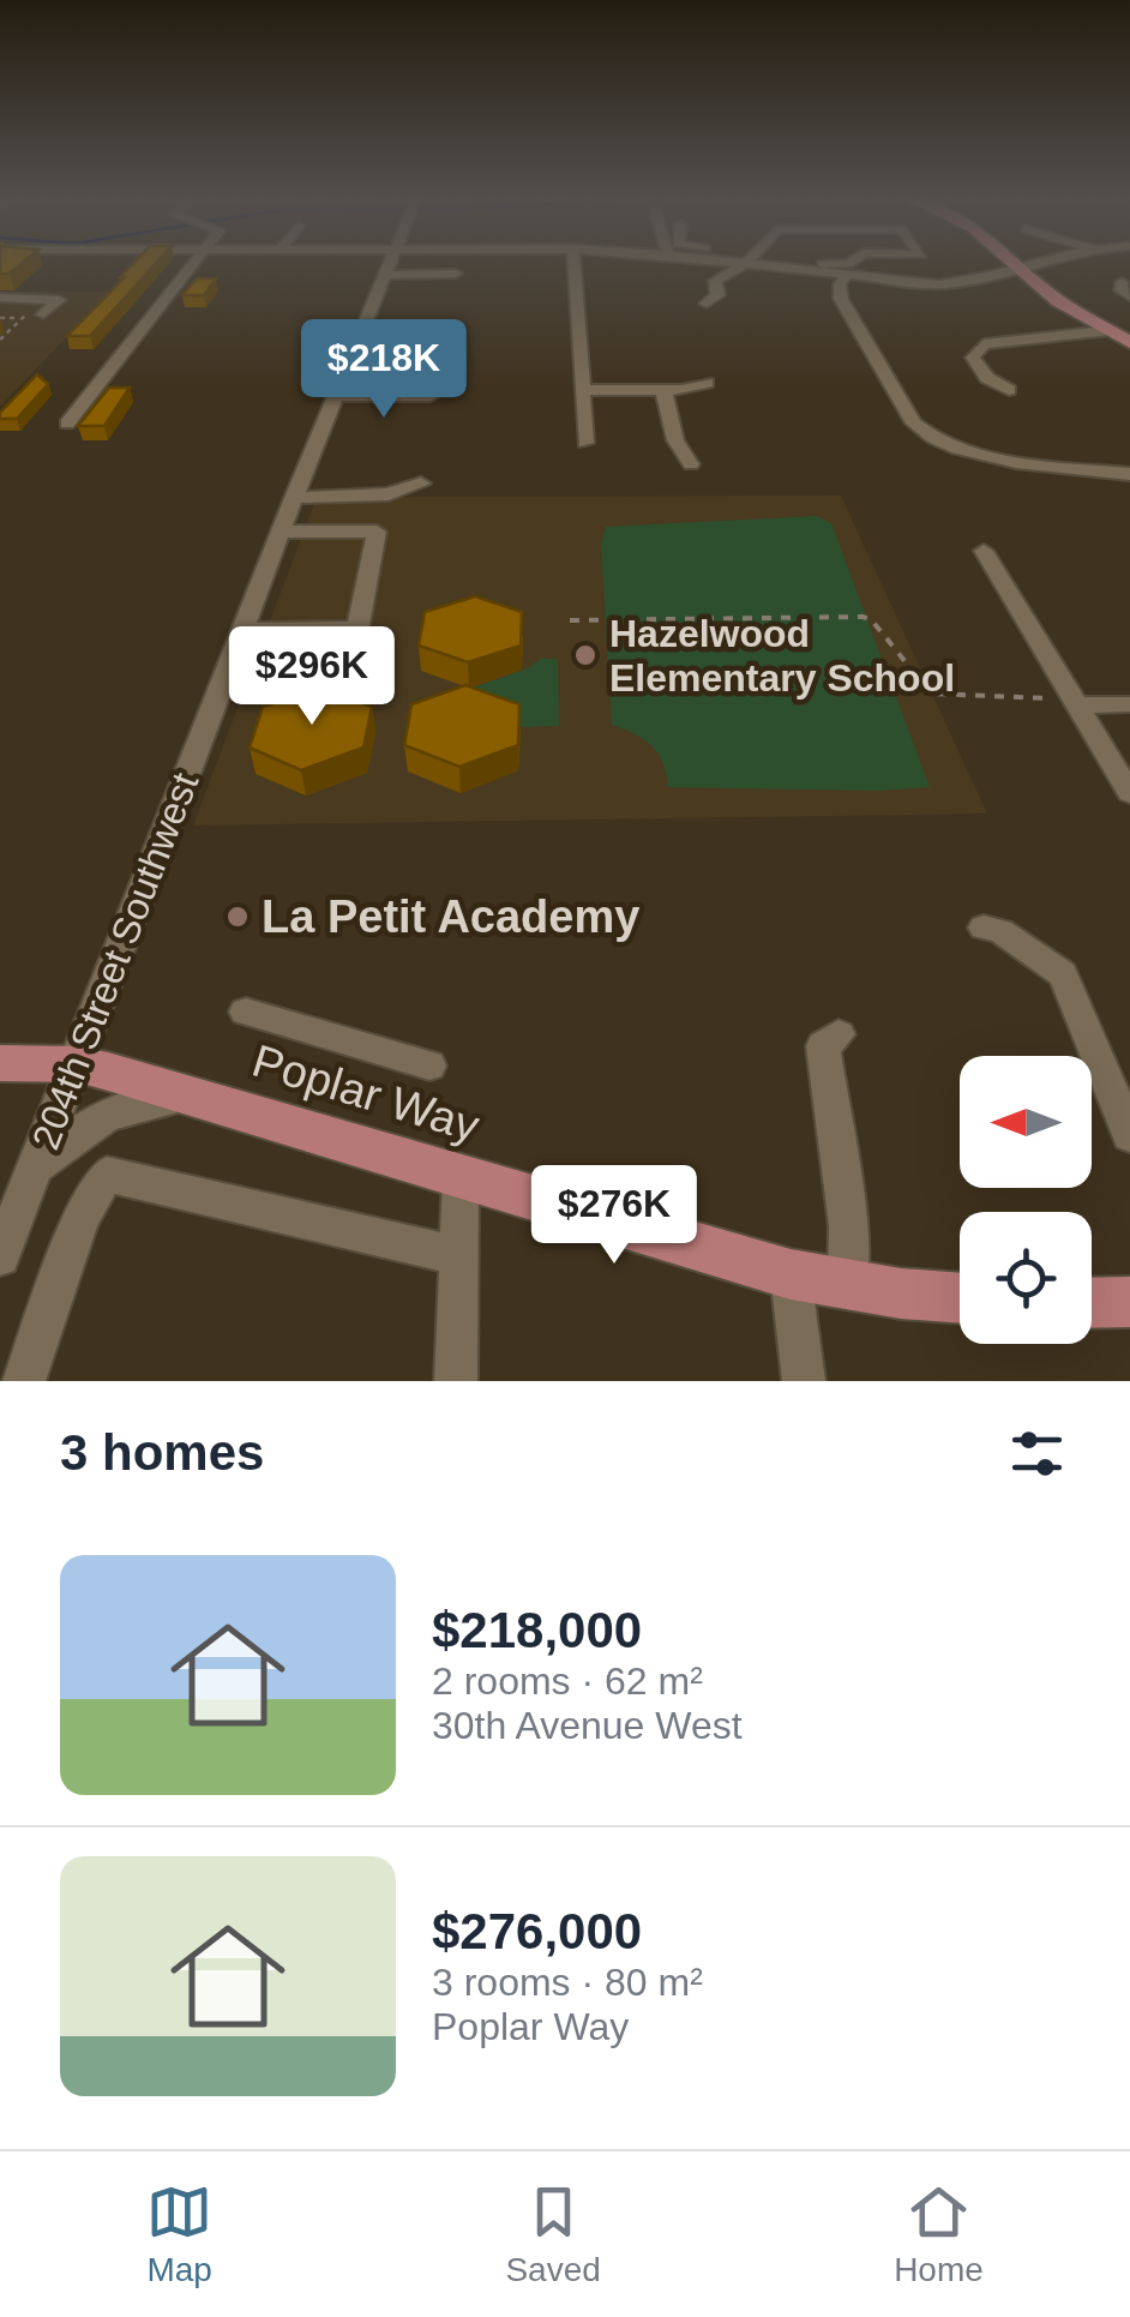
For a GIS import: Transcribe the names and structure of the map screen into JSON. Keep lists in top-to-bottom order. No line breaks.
{"streets":{"main road":["Poplar Way"],"street":["204th Street Southwest"]},"crossings":[["204th Street Southwest","Poplar Way"]],"places":["Hazelwood Elementary School","La Petit Academy"],"north":"left","page":{"price":["$218K","$296K","$276K"],"heading":"3 homes","list":[{"name":"$218,000","note":"2 rooms · 62 m² · 30th Avenue West"},{"name":"$276,000","note":"3 rooms · 80 m² · Poplar Way"}],"tabs":["Map","Saved","Home"]}}
